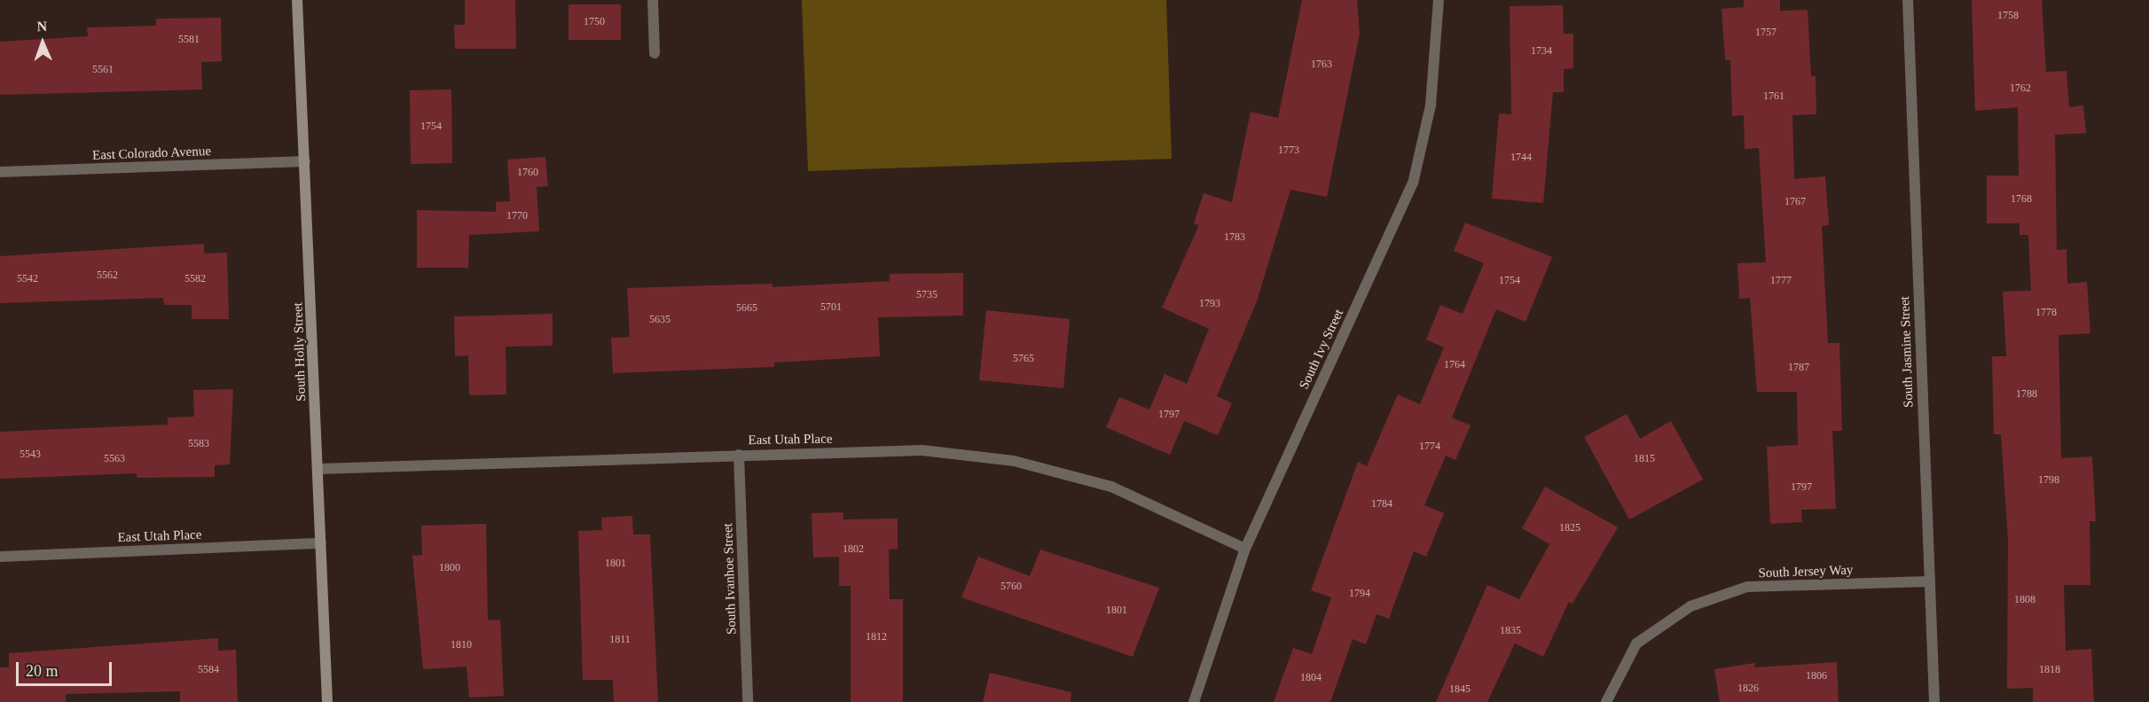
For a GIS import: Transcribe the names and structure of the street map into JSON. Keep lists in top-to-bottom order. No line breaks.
{"streets":{"main road":["South Holly Street"],"street":["East Colorado Avenue","South Ivy Street","South Jasmine Street","East Utah Place","South Jersey Way","South Ivanhoe Street"]},"crossings":[["East Colorado Avenue","South Holly Street"],["South Ivy Street","East Utah Place"],["South Holly Street","East Utah Place"],["South Jasmine Street","South Jersey Way"],["East Utah Place","South Ivanhoe Street"]],"house_numbers":["1758","1750","1757","5581","1734","1763","5561","1762","1761","1754","1773","1744","1760","1768","1767","1770","1783","5562","5542","5582","1754","1777","5735","1793","5701","5665","1778","5635","5765","1764","1787","1788","1797","5583","1774","5543","5563","1815","1798","1797","1784","1825","1802","1801","1800","5760","1794","1808","1801","1835","1812","1811","1810","5584","1818","1806","1804","1826","1845"],"scale_bar":"20 m","north":"top"}
